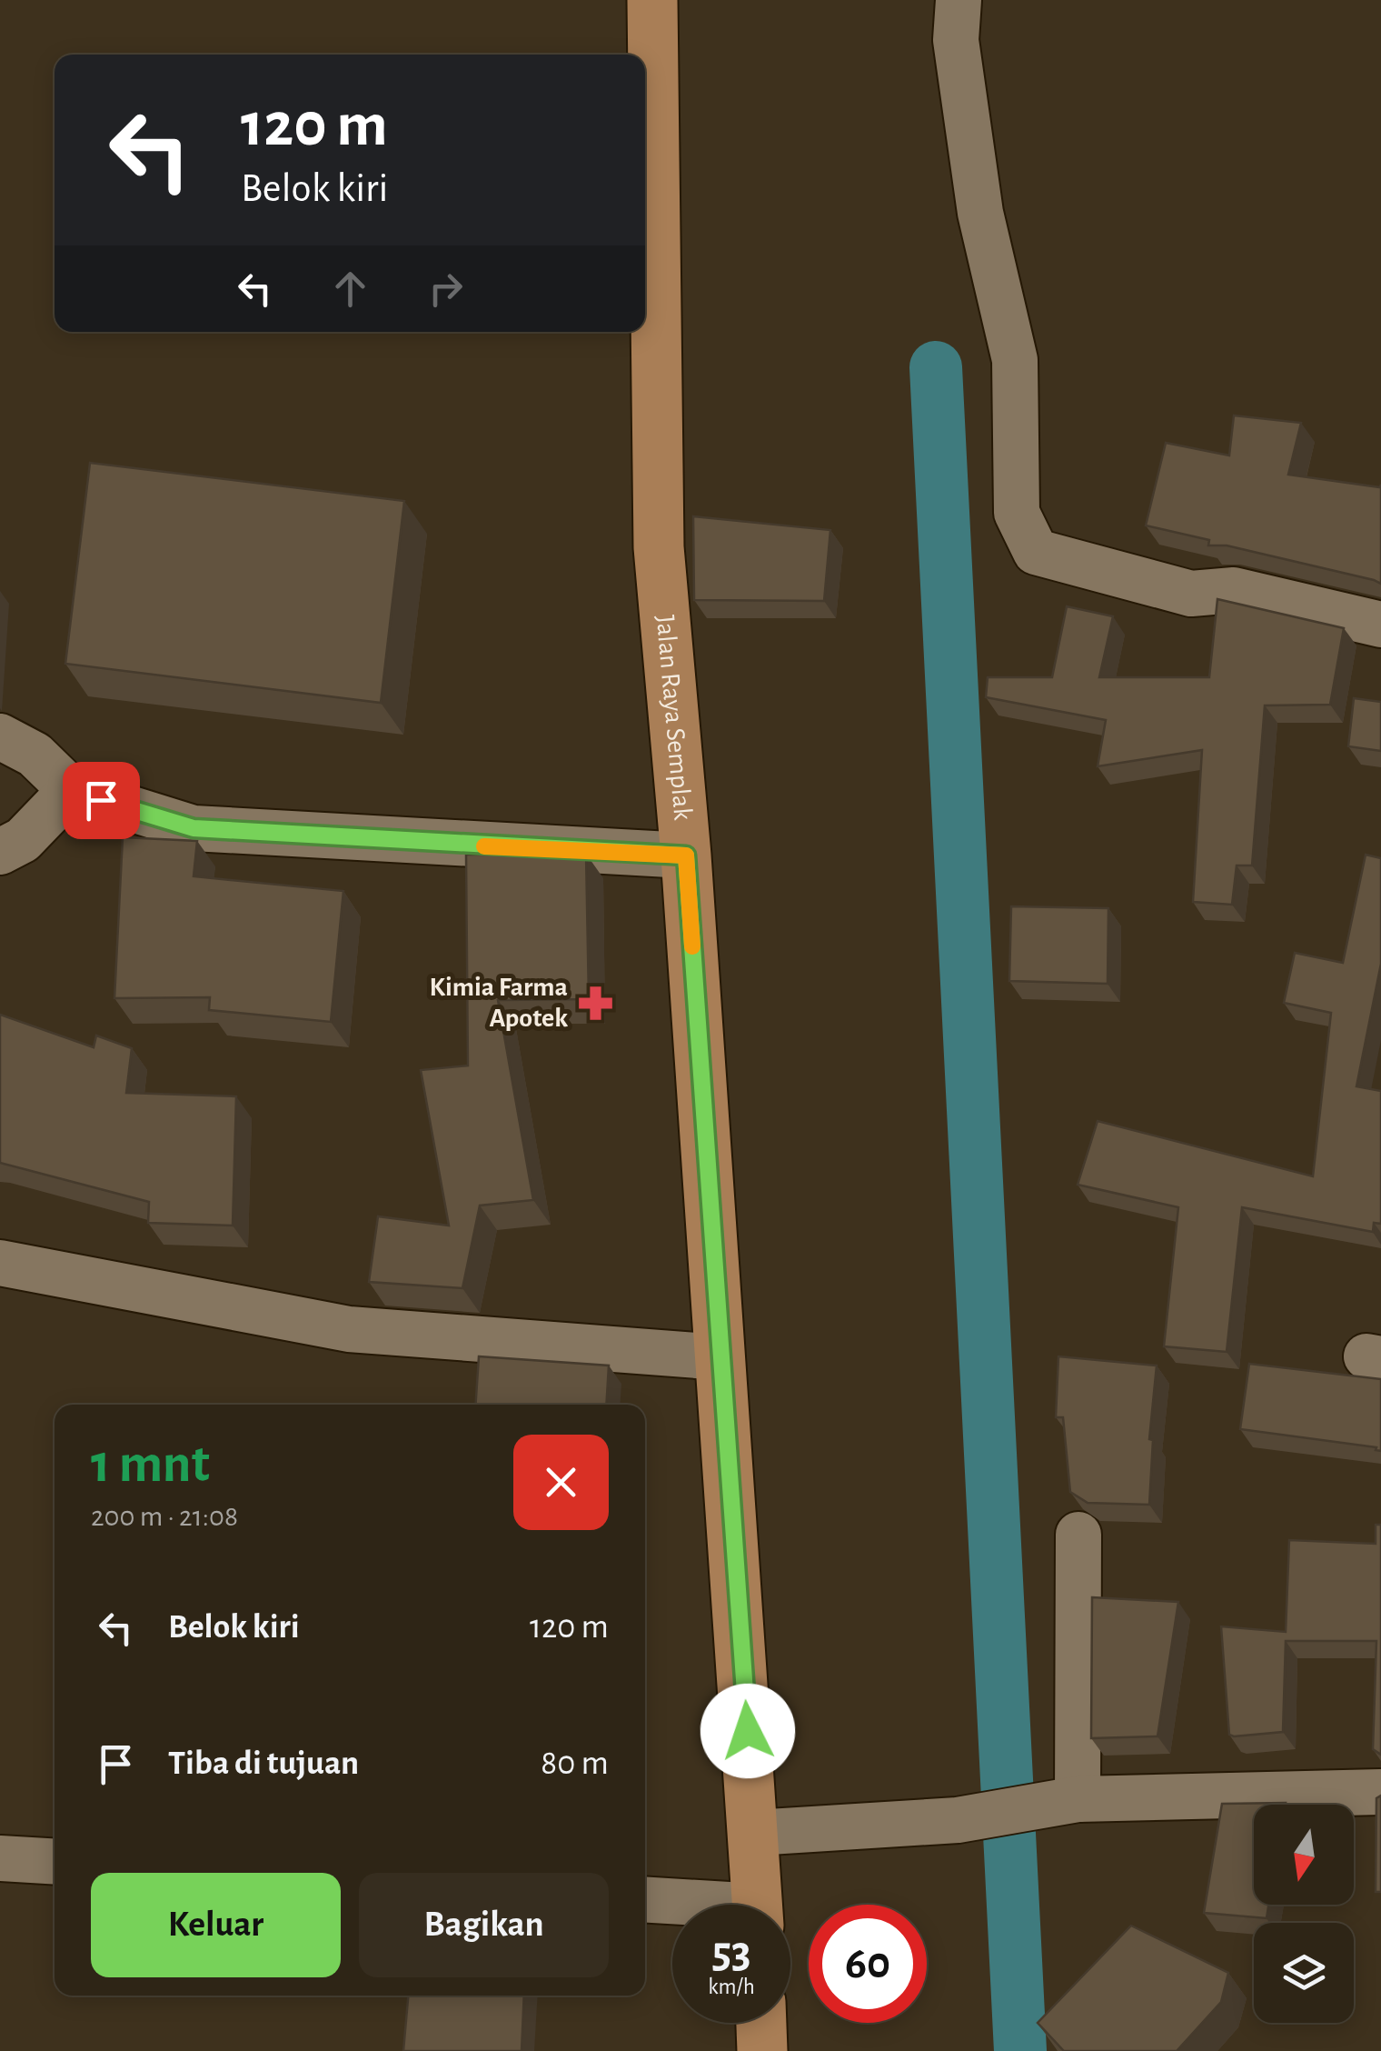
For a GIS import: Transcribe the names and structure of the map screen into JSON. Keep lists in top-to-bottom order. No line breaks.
{"streets":{"main road":["Jalan Raya Semplak"]},"places":{"pharmacy":["Kimia Farma Apotek"]},"north":"bottom","page":{"turn":["120 m","Belok kiri"],"heading":["1 mnt","200 m · 21:08"],"list":[{"name":"Belok kiri","value":"120 m"},{"name":"Tiba di tujuan","value":"80 m"}],"buttons":["Keluar","Bagikan"],"speed":"53 km/h","limit":"60"}}
